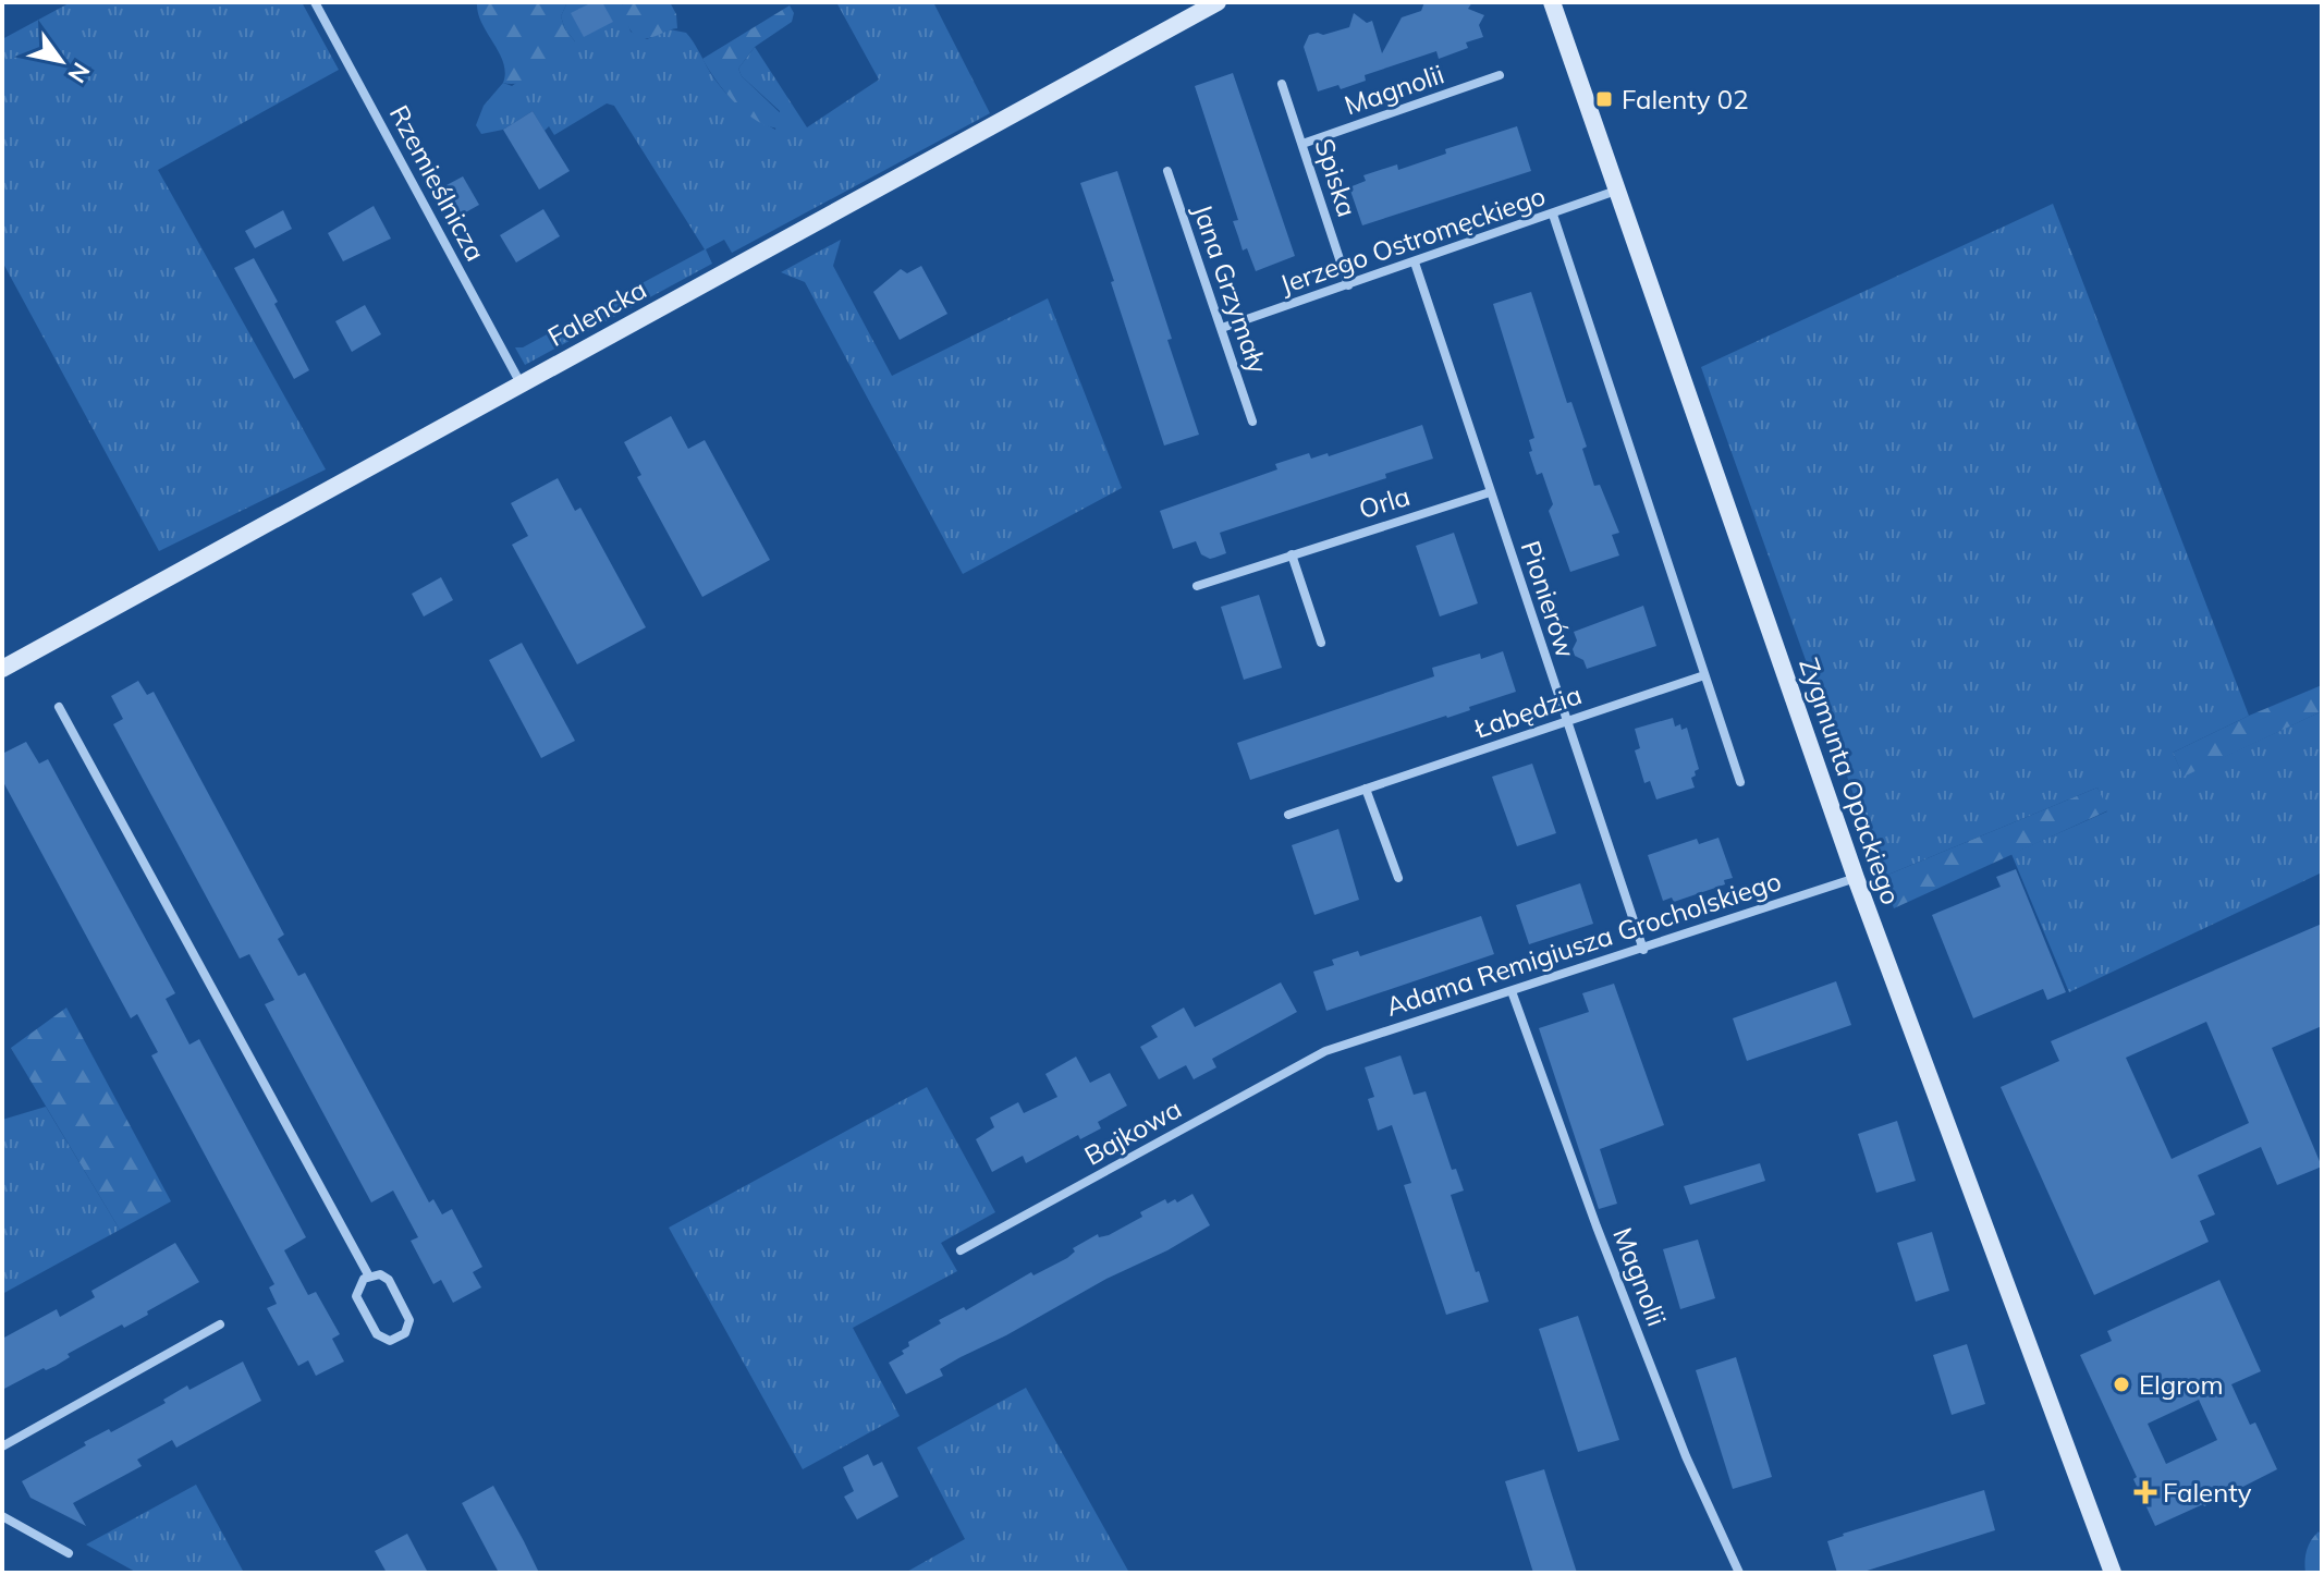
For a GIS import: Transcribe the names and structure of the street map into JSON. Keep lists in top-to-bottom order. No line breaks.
{"streets":{"street":["Magnolii","Spiska","Rzemieślnicza","Jerzego Ostromęckiego","Jana Grzymały","Falencka","Orla","Pionierów","Łabędzia","Zygmunta Opackiego","Adama Remigiusza Grocholskiego","Bajkowa"]},"crossings":[["Magnolii","Spiska"],["Magnolii","Adama Remigiusza Grocholskiego"],["Spiska","Jerzego Ostromęckiego"],["Rzemieślnicza","Falencka"],["Jerzego Ostromęckiego","Jana Grzymały"],["Jerzego Ostromęckiego","Pionierów"],["Jerzego Ostromęckiego","Zygmunta Opackiego"],["Orla","Pionierów"],["Pionierów","Łabędzia"],["Pionierów","Adama Remigiusza Grocholskiego"],["Zygmunta Opackiego","Adama Remigiusza Grocholskiego"],["Adama Remigiusza Grocholskiego","Bajkowa"]],"places":{"transit":["Falenty 02"],"other":["Elgrom"],"health":["Falenty"]},"north":"bottom right"}
